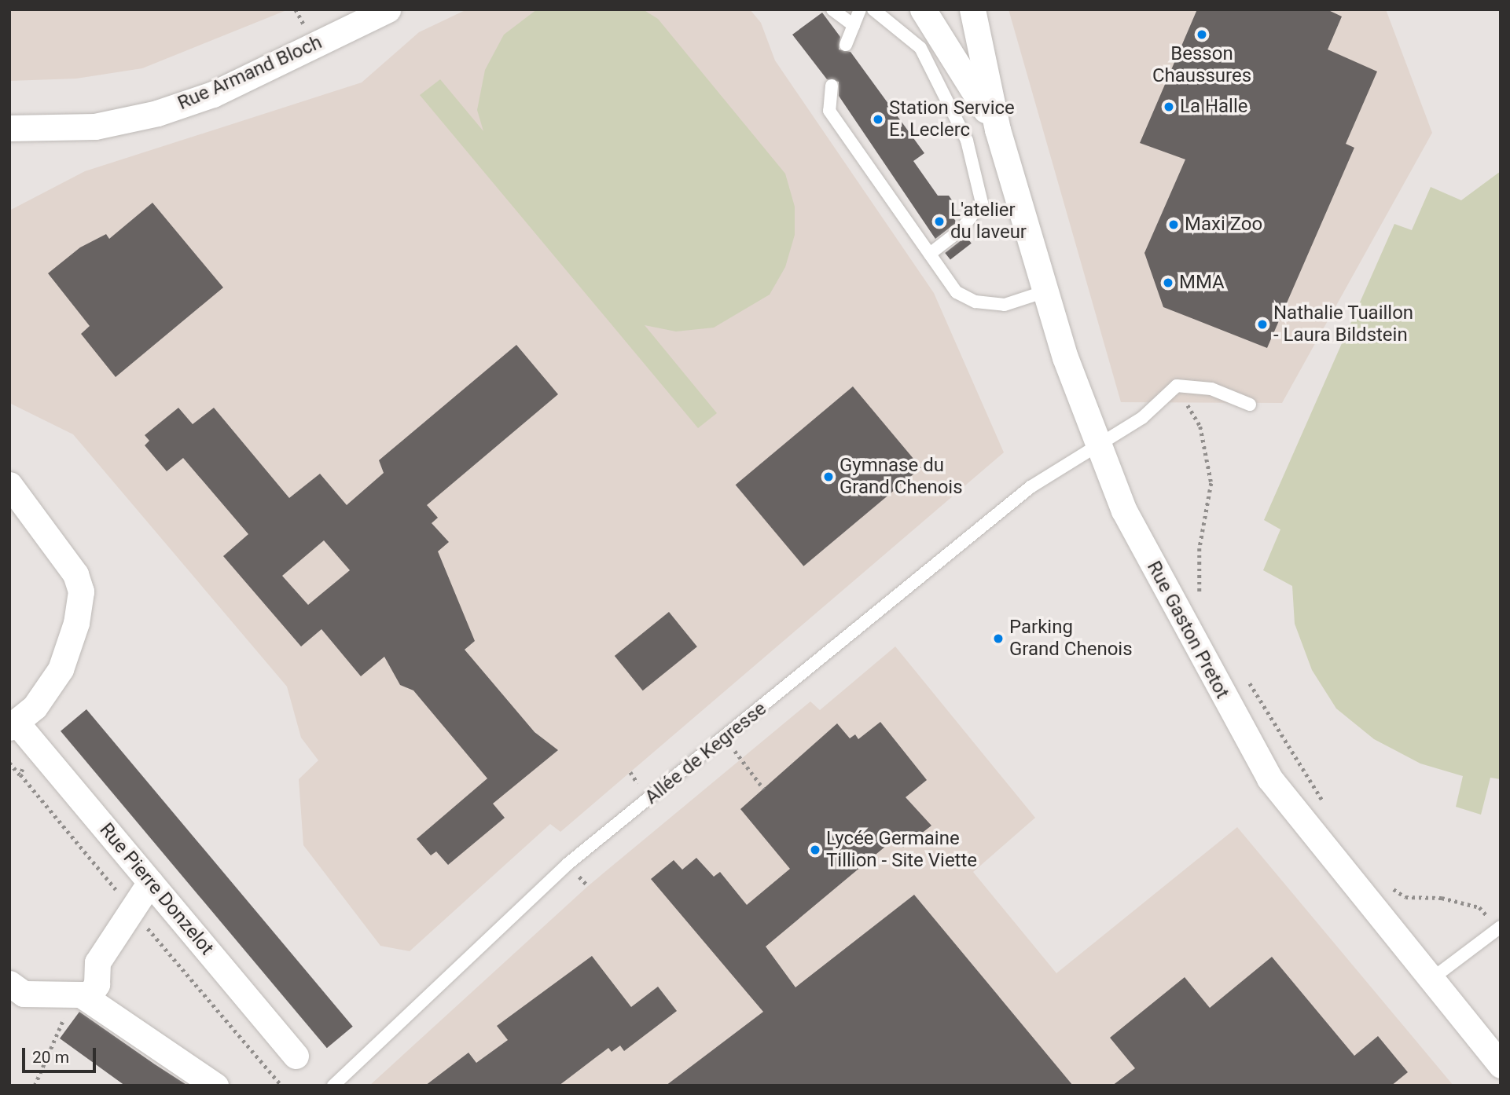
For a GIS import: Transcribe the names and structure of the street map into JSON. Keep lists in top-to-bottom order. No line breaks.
{"streets":{"street":["Rue Armand Bloch","Rue Gaston Pretot","Rue Pierre Donzelot"],"lane":["Allée de Kegresse"]},"crossings":[["Rue Gaston Pretot","Allée de Kegresse"]],"places":["Besson Chaussures","La Halle","Station Service E. Leclerc","L'atelier du laveur","Maxi Zoo","MMA","Nathalie Tuaillon - Laura Bildstein","Gymnase du Grand Chenois","Parking Grand Chenois","Lycée Germaine Tillion - Site Viette"],"scale_bar":"20 m"}
